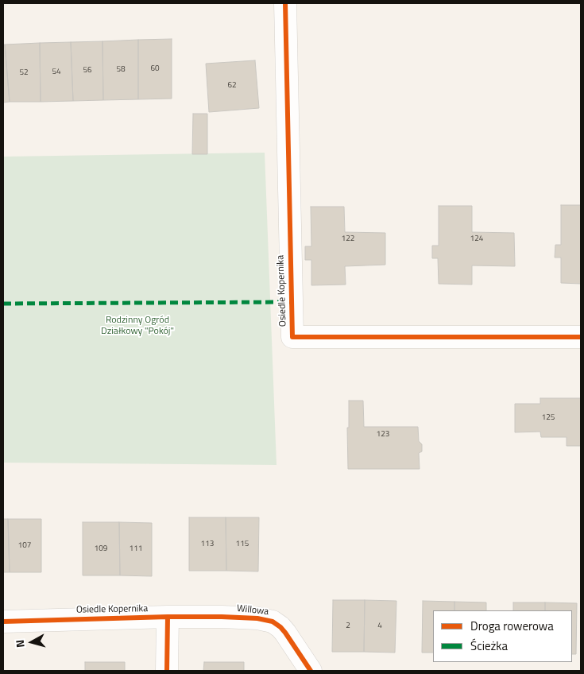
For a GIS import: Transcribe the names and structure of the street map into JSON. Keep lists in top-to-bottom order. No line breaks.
{"streets":{"street":["Osiedle Kopernika","Willowa"]},"crossings":[["Osiedle Kopernika","Willowa"]],"parks":["Rodzinny Ogród Działkowy \"Pokój\""],"house_numbers":["60","58","56","54","52","62","122","124","125","123","113","115","107","109","111","2","4"],"legend":["Droga rowerowa","Ścieżka"],"north":"left"}
